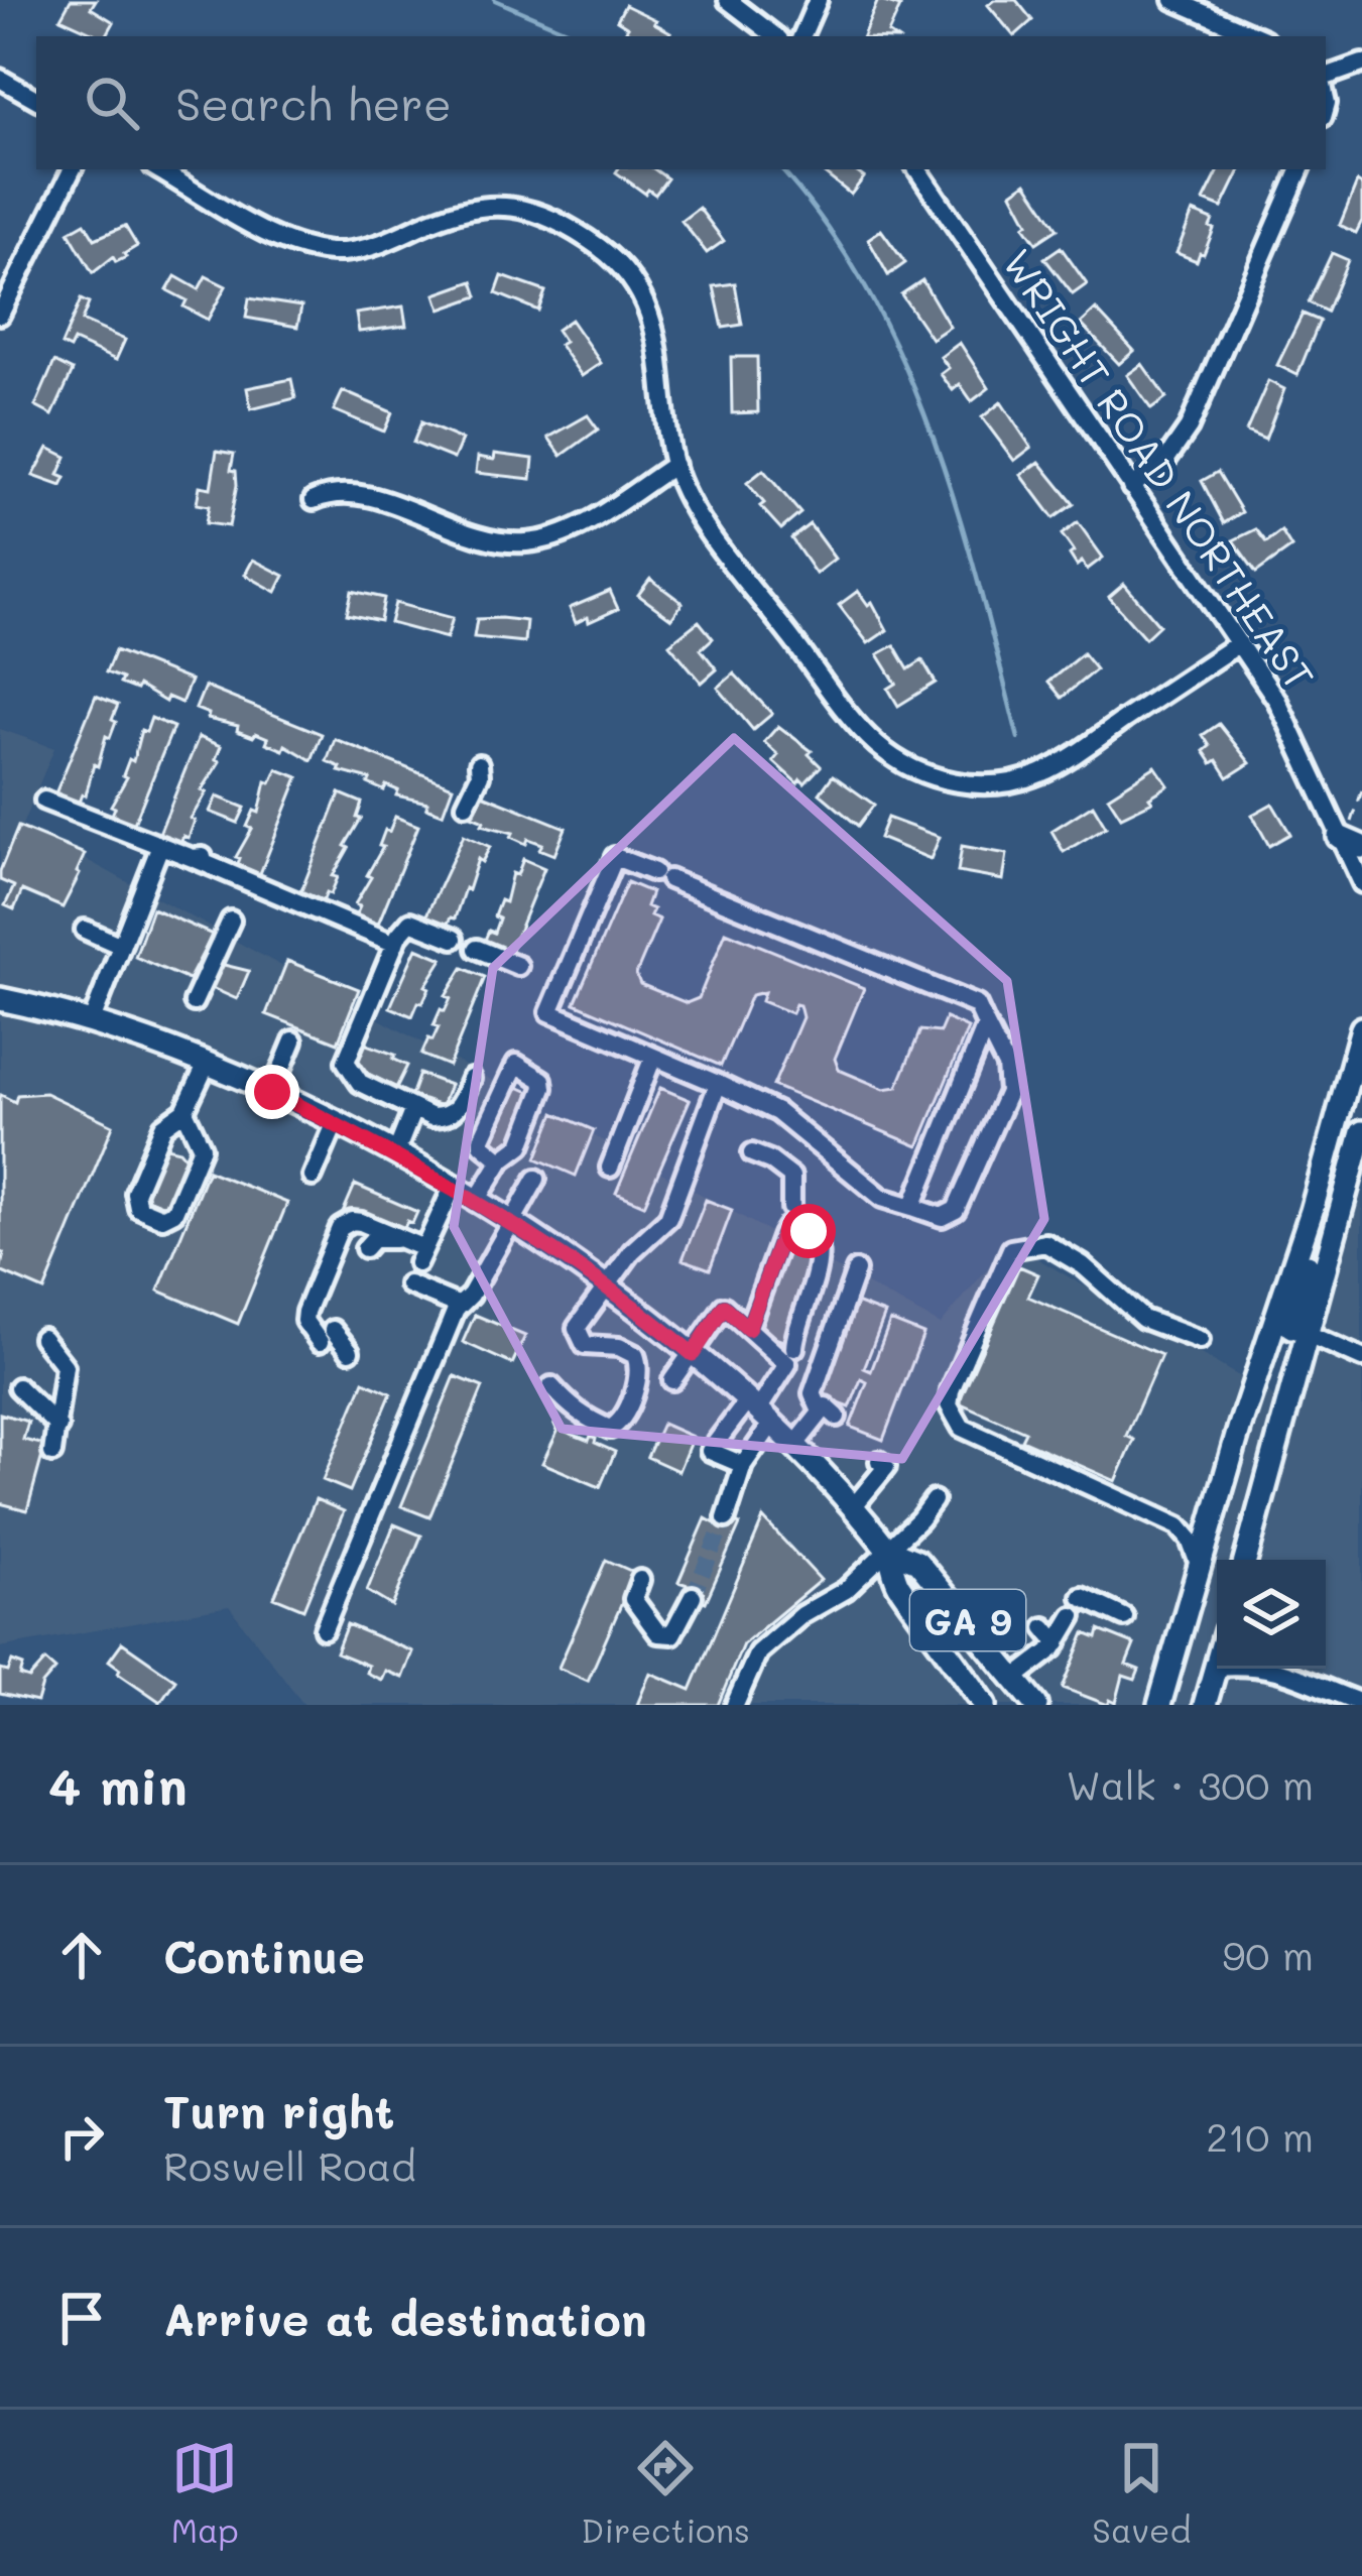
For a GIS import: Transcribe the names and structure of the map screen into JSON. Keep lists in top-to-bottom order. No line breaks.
{"streets":{"main road":["GA 9"],"street":["WRIGHT ROAD NORTHEAST"]},"page":{"search":"Search here","heading":["4 min","Walk · 300 m"],"list":[["Continue","90 m"],["Turn right","Roswell Road","210 m"],"Arrive at destination"],"nav":["Map","Directions","Saved"]}}
